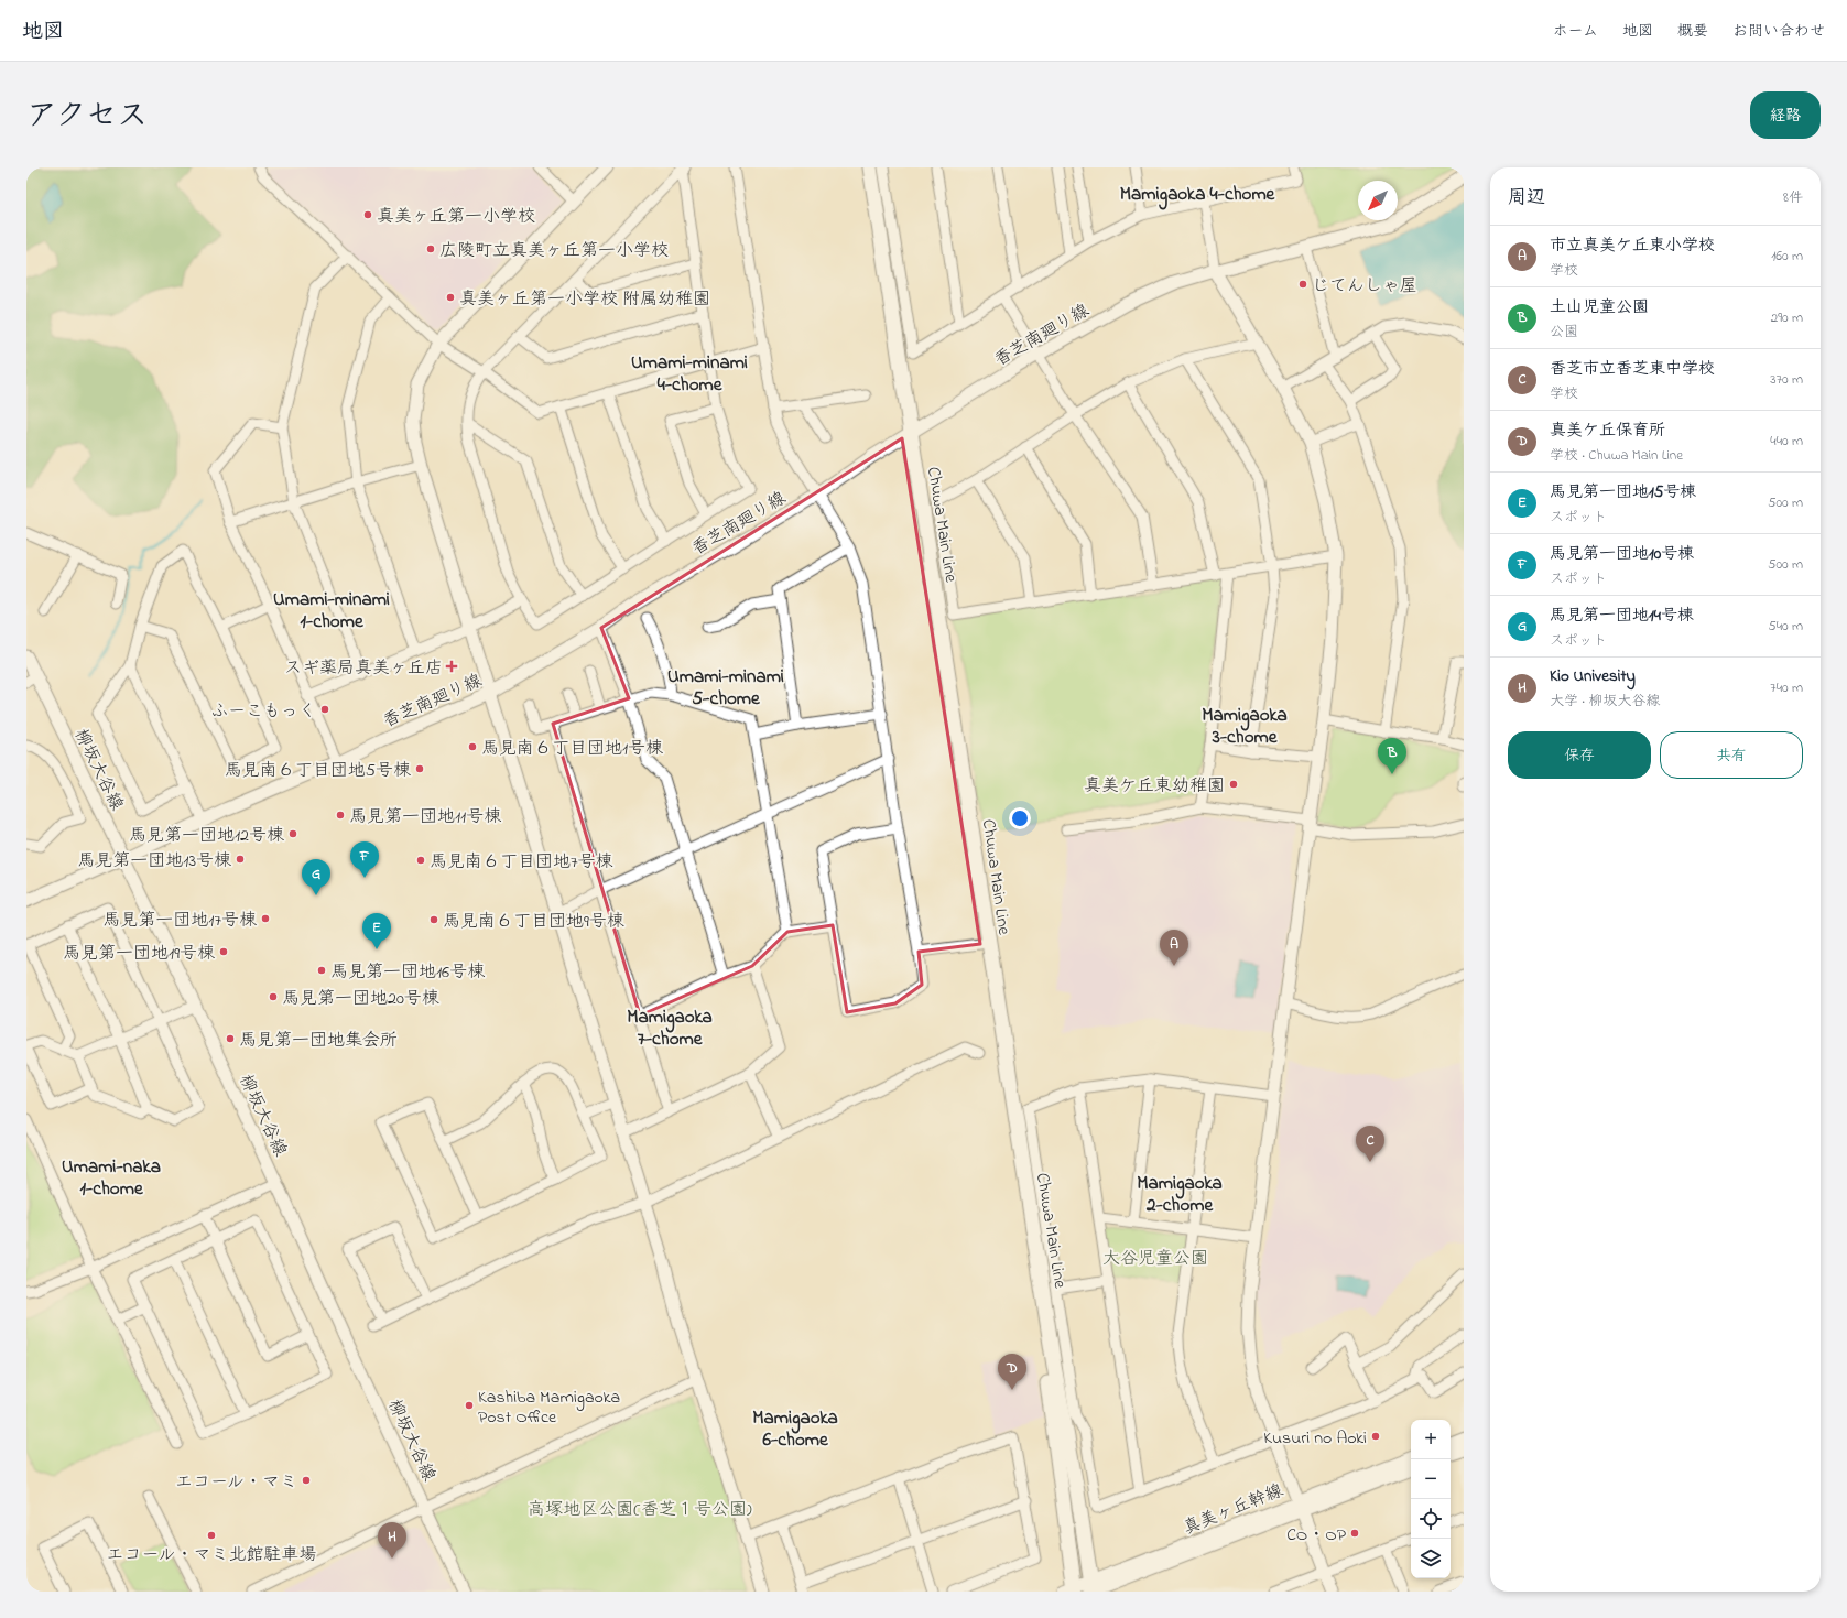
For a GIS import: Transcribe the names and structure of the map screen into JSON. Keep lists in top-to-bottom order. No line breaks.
{"streets":{"main road":["Chuwa Main Line"],"street":["香芝南廻り線","柳坂大谷線","真美ヶ丘幹線"]},"crossings":[["香芝南廻り線","Chuwa Main Line"],["香芝南廻り線","柳坂大谷線"],["Chuwa Main Line","真美ヶ丘幹線"]],"districts":["Mamigaoka 4-chome","Umami-minami 4-chome","Umami-minami 1-chome","Umami-minami 5-chome","Mamigaoka 3-chome","Mamigaoka 7-chome","Umami-naka 1-chome","Mamigaoka 2-chome","Mamigaoka 6-chome"],"parks":["大谷児童公園","高塚地区公園(香芝１号公園)"],"places":{"other":["真美ヶ丘第一小学校","広陵町立真美ヶ丘第一小学校","じてんしゃ屋","真美ヶ丘第一小学校 附属幼稚園","ふーこもっく","馬見南６丁目団地1号棟","馬見南６丁目団地5号棟","真美ケ丘東幼稚園","馬見第一団地11号棟","馬見第一団地12号棟","馬見第一団地13号棟","馬見南６丁目団地7号棟","馬見第一団地17号棟","馬見南６丁目団地9号棟","馬見第一団地19号棟","馬見第一団地16号棟","馬見第一団地20号棟","馬見第一団地集会所","Kashiba Mamigaoka Post Office","Kusuri no Aoki","エコール・マミ","CO・OP","エコール・マミ北館駐車場"],"health":["スギ薬局真美ヶ丘店"]},"north":"bottom left","page":{"header":"地図","nav":["ホーム","地図","概要","お問い合わせ"],"title":"アクセス","buttons":["経路",["保存","共有"]],"heading":["周辺","8件"],"list":[{"mark":"A","name":"市立真美ケ丘東小学校","note":"学校","value":"160 m"},{"mark":"B","name":"土山児童公園","note":"公園","value":"290 m"},{"mark":"C","name":"香芝市立香芝東中学校","note":"学校","value":"370 m"},{"mark":"D","name":"真美ケ丘保育所","note":"学校 · Chuwa Main Line","value":"440 m"},{"mark":"E","name":"馬見第一団地15号棟","note":"スポット","value":"500 m"},{"mark":"F","name":"馬見第一団地10号棟","note":"スポット","value":"500 m"},{"mark":"G","name":"馬見第一団地14号棟","note":"スポット","value":"540 m"},{"mark":"H","name":"Kio Univesity","note":"大学 · 柳坂大谷線","value":"740 m"}],"pins":["B","F","G","E","A","C","D","H"],"map_buttons":["+","−"]}}
